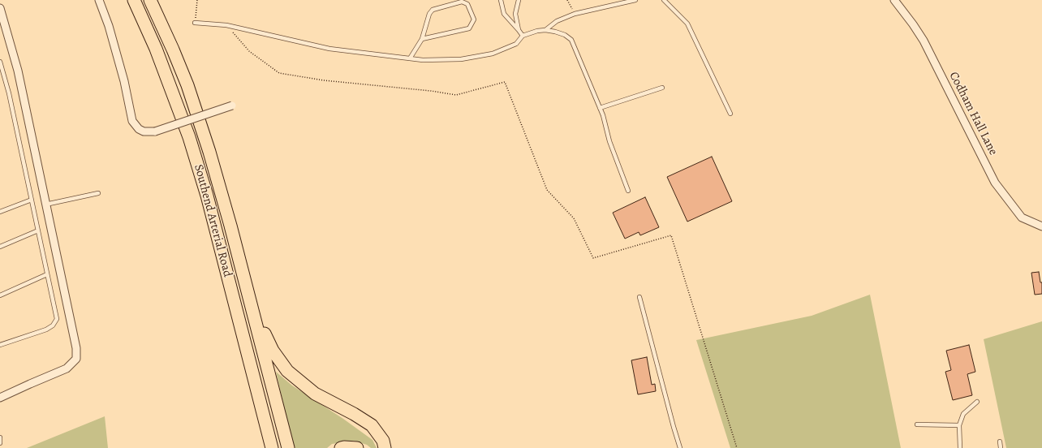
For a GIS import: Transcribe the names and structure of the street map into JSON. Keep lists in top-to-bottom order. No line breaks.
{"streets":{"highway":["Southend Arterial Road"],"street":["Codham Hall Lane"]}}
